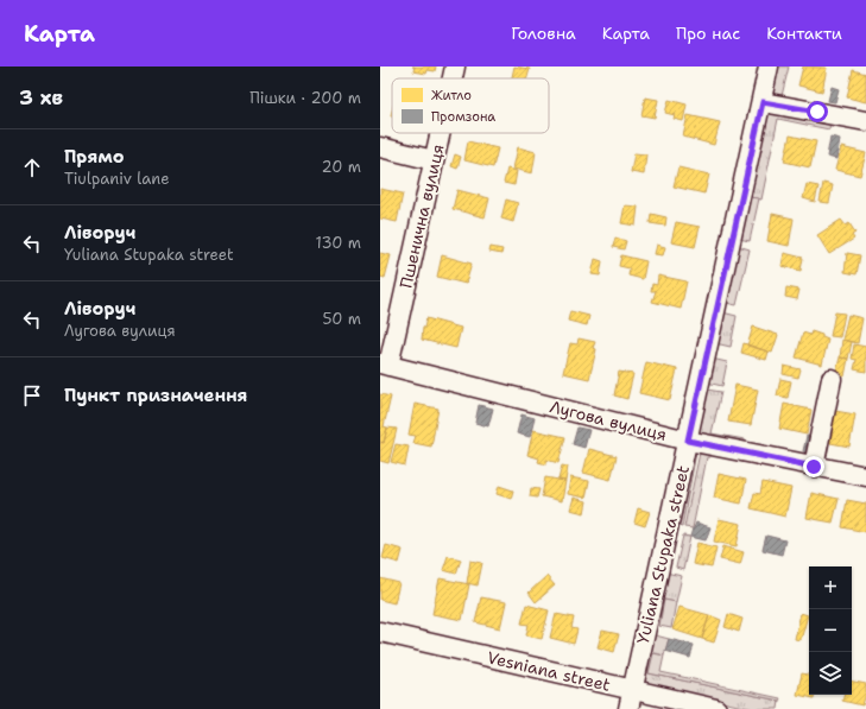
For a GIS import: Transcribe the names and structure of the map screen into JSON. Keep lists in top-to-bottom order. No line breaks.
{"streets":{"street":["Пшенична вулиця","Лугова вулиця","Yuliana Stupaka street","Vesniana street"]},"crossings":[["Пшенична вулиця","Лугова вулиця"],["Лугова вулиця","Yuliana Stupaka street"],["Yuliana Stupaka street","Vesniana street"]],"legend":["Житло","Промзона"],"page":{"header":"Карта","nav":["Головна","Карта","Про нас","Контакти"],"heading":["3 хв","Пішки · 200 m"],"list":[["Прямо","Tiulpaniv lane","20 m"],["Ліворуч","Yuliana Stupaka street","130 m"],["Ліворуч","Лугова вулиця","50 m"],"Пункт призначення"],"map_buttons":["+","−"]}}
